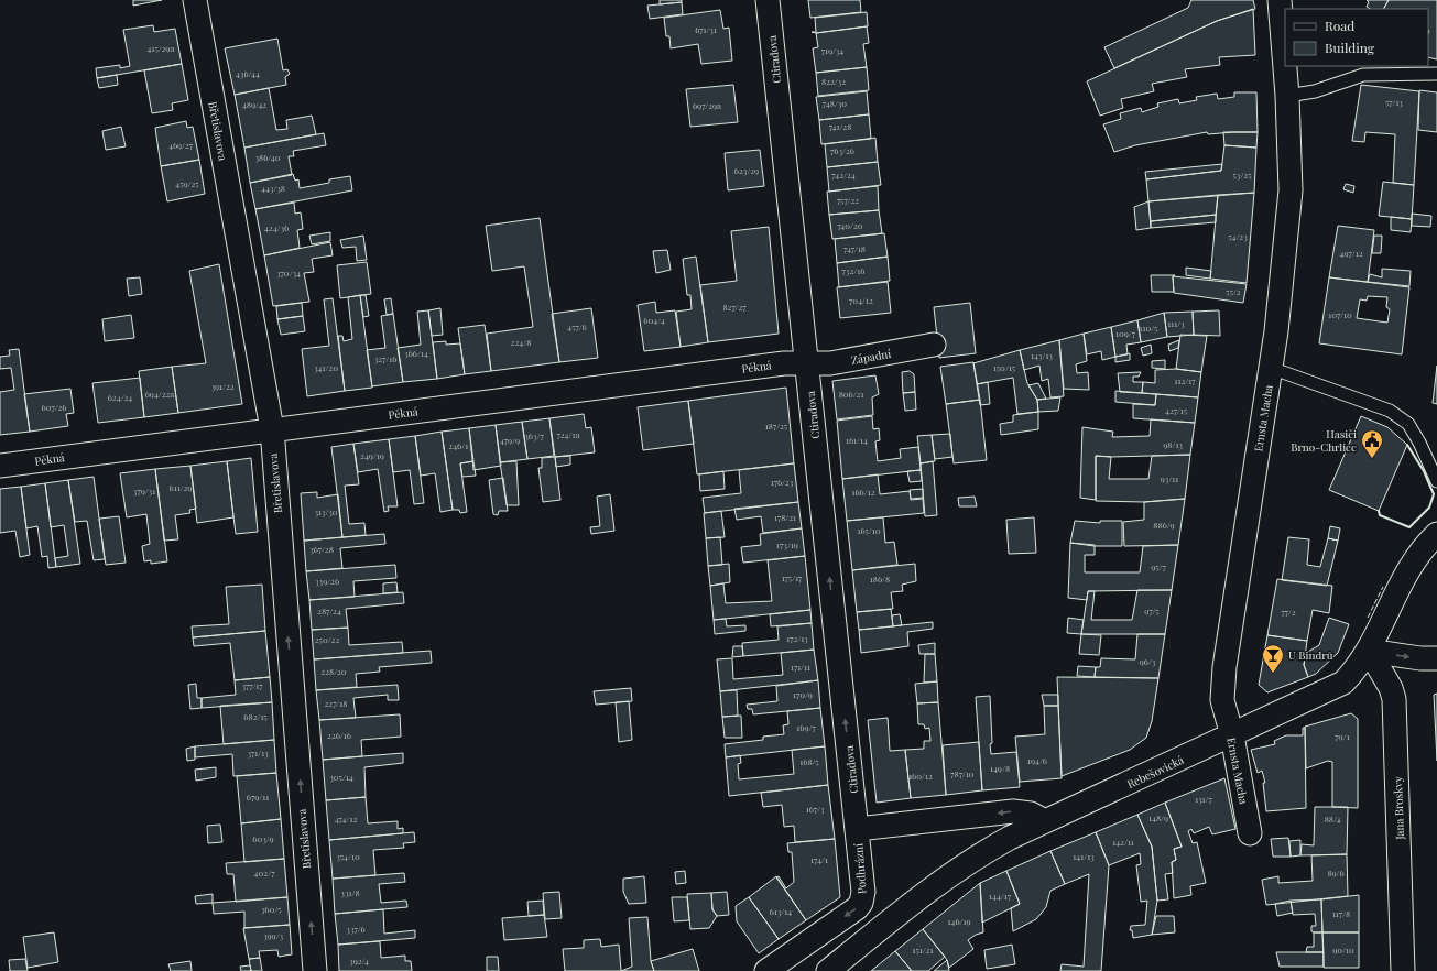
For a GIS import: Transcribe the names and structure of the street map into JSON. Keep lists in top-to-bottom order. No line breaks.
{"streets":{"street":["Ctiradova","Břetislavova","Západní","Pěkná","Ernsta Macha","Rebešovická","Jana Broskvy","Podhrázní"]},"crossings":[["Ctiradova","Západní"],["Ctiradova","Pěkná"],["Ctiradova","Podhrázní"],["Břetislavova","Pěkná"],["Západní","Pěkná"],["Ernsta Macha","Rebešovická"],["Rebešovická","Jana Broskvy"],["Rebešovická","Podhrázní"]],"one_way":["Ctiradova","Břetislavova","Podhrázní"],"places":{"public building":["Hasiči Brno-Chrlice"],"bar":["U Bindrů"]},"house_numbers":["671/31","415/29a","719/34","436/44","822/32","57/13","748/30","489/42","697/29a","741/28","469/27","763/26","386/40","623/29","742/24","53/25","459/25","443/38","757/22","740/20","424/36","54/23","747/18","497/12","732/16","370/34","55/2","704/12","827/27","107/10","604/4","111/3","457/6","110/5","109/7","224/8","366/14","143/13","327/16","341/20","150/15","112/17","391/22","694/22a","806/21","624/24","607/26","427/15","187/25","724/1a","363/7","479/9","161/14","98/13","246/13","249/19","93/11","176/23","611/29","379/31","166/12","313/30","178/21","886/9","165/10","173/19","367/28","95/7","175/17","186/8","339/26","287/24","97/5","77/2","172/13","250/22","96/3","171/11","228/20","377/17","170/9","227/18","682/15","169/7","226/16","79/1","371/13","194/6","168/5","149/8","787/10","160/12","305/14","679/11","131/7","167/3","148/9","474/12","88/4","603/9","142/11","354/10","141/13","174/1","402/7","89/6","331/8","144/17","360/5","613/14","117/8","146/19","337/6","399/3","151/21","90/10","392/4"],"legend":["Road","Building"]}
